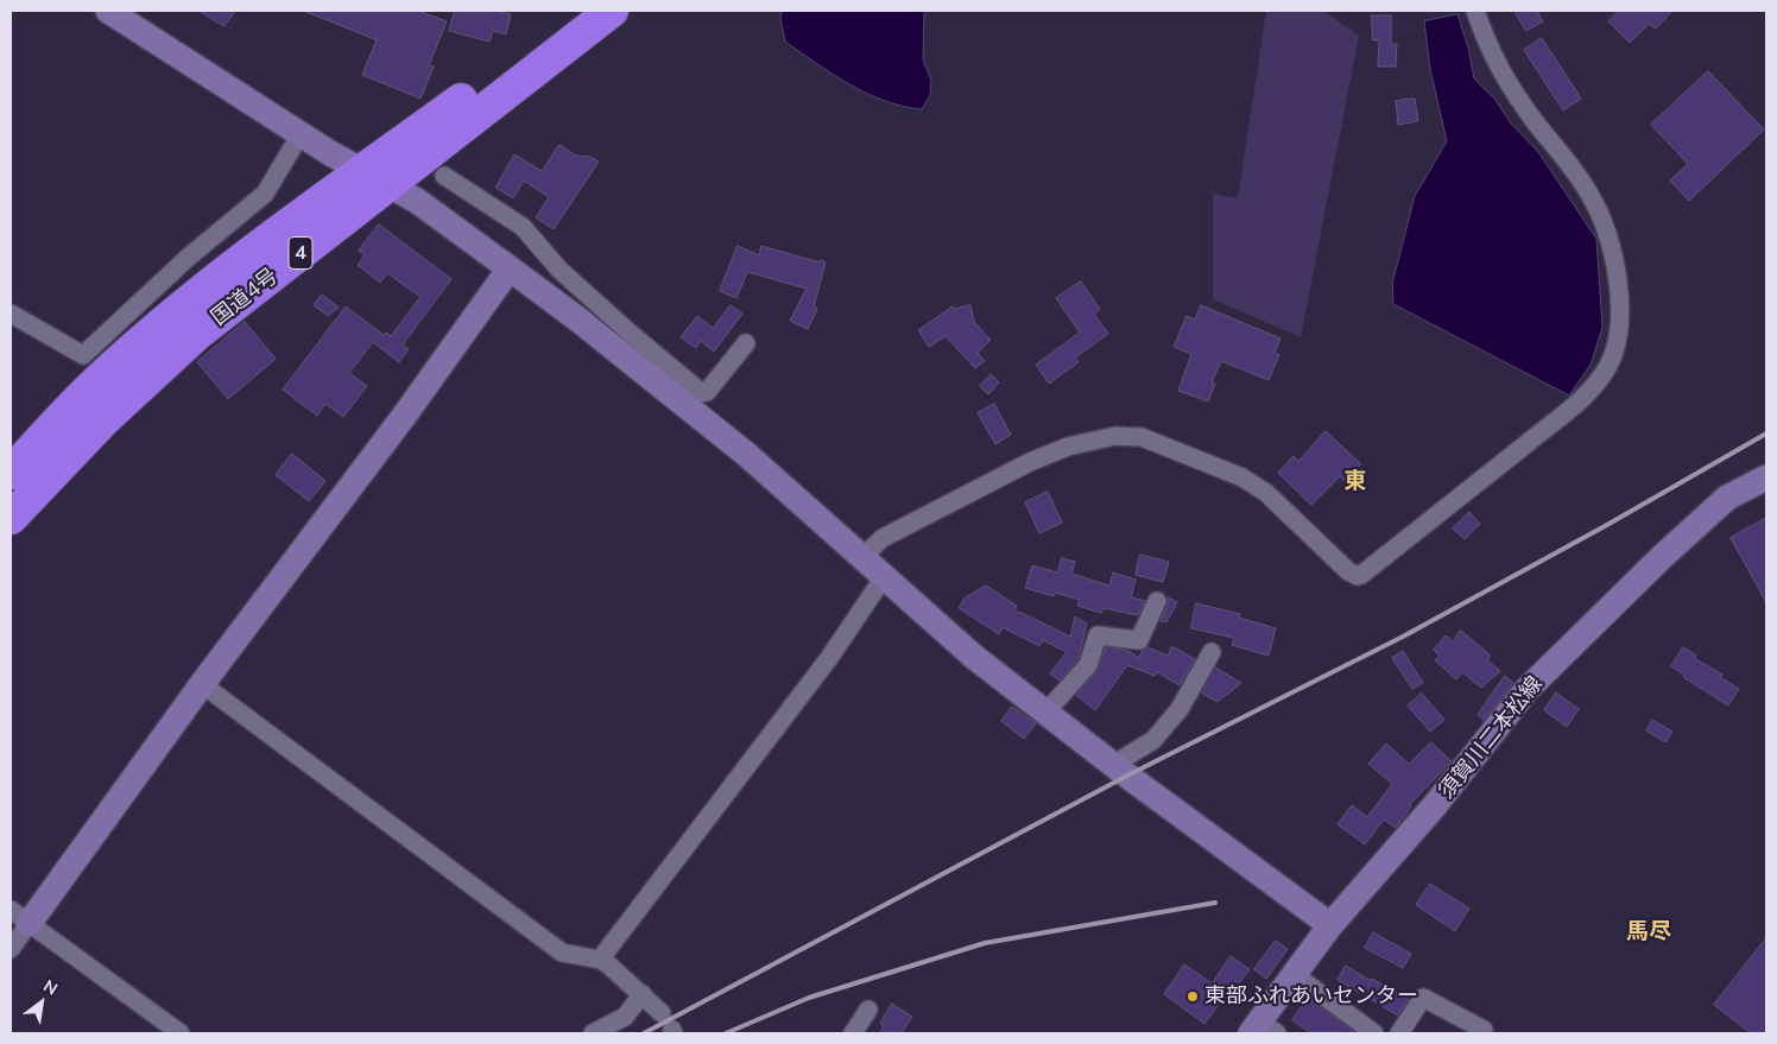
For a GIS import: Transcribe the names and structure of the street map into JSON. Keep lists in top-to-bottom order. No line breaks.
{"streets":{"highway":["4","国道4号"],"street":["須賀川二本松線"]},"districts":["東","馬尽"],"places":["東部ふれあいセンター"],"north":"top right"}
